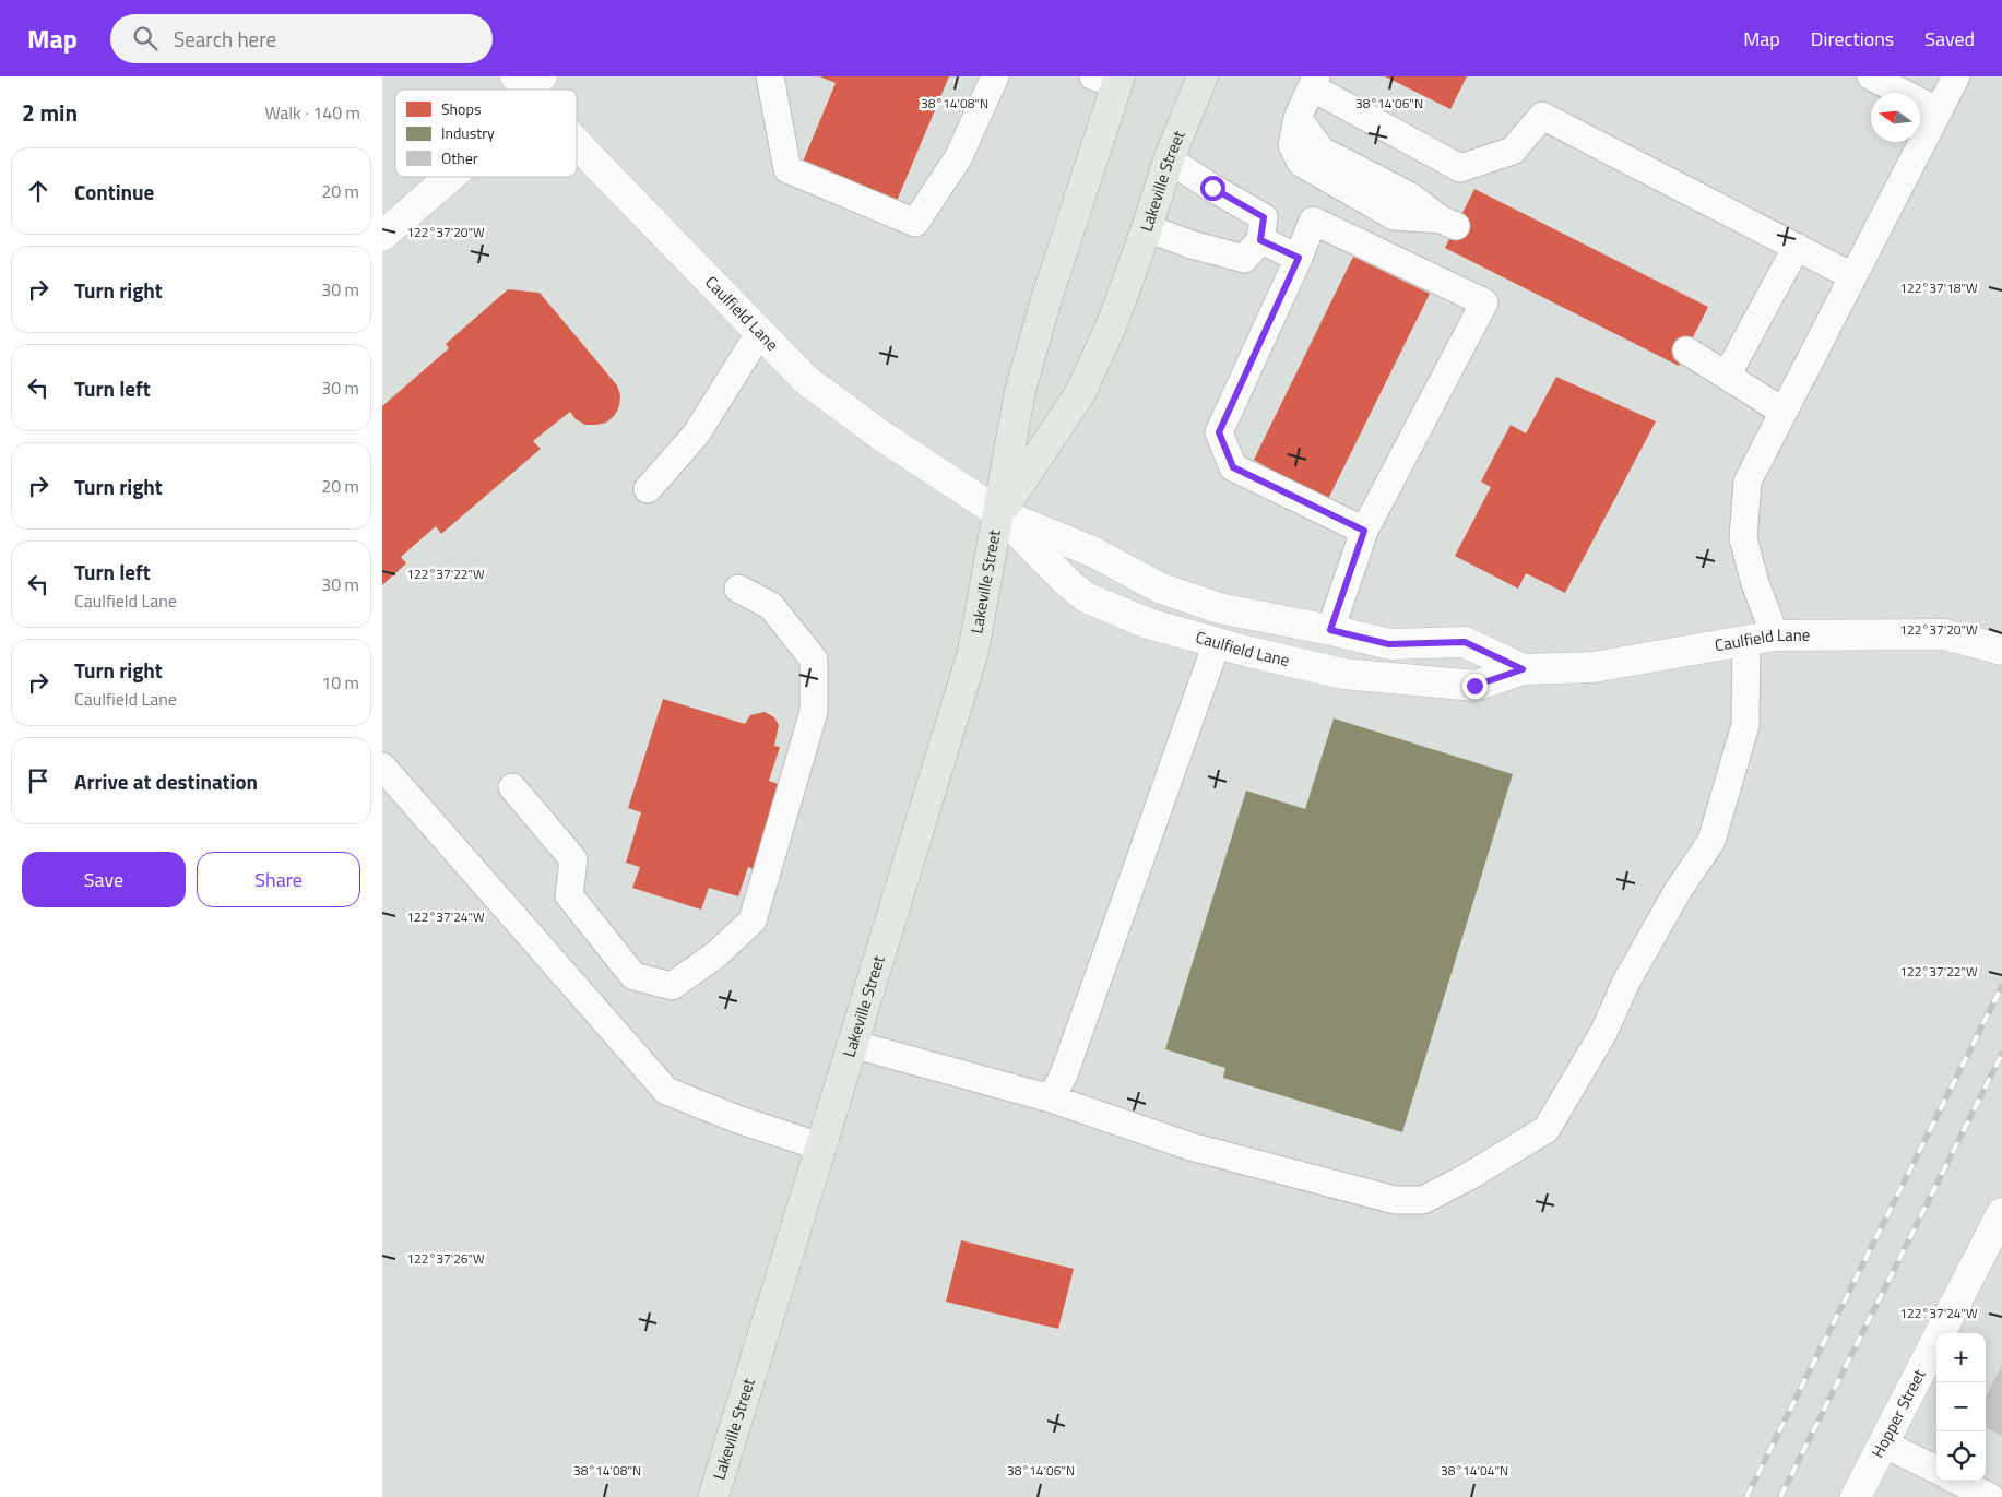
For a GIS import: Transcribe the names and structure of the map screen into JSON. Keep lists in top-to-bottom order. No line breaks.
{"streets":{"main road":["Lakeville Street"],"street":["Caulfield Lane","Hopper Street"]},"crossings":[["Lakeville Street","Caulfield Lane"]],"legend":["Shops","Industry","Other"],"north":"left","page":{"header":"Map","search":"Search here","nav":["Map","Directions","Saved"],"heading":["2 min","Walk · 140 m"],"list":[["Continue","20 m"],["Turn right","30 m"],["Turn left","30 m"],["Turn right","20 m"],["Turn left","Caulfield Lane","30 m"],["Turn right","Caulfield Lane","10 m"],"Arrive at destination"],"buttons":["Save","Share"],"map_buttons":["+","−"]},"coordinates":["38°14'08\"N","38°14'06\"N","122°37'20\"W","122°37'18\"W","122°37'22\"W","122°37'24\"W","122°37'26\"W","38°14'04\"N"]}
